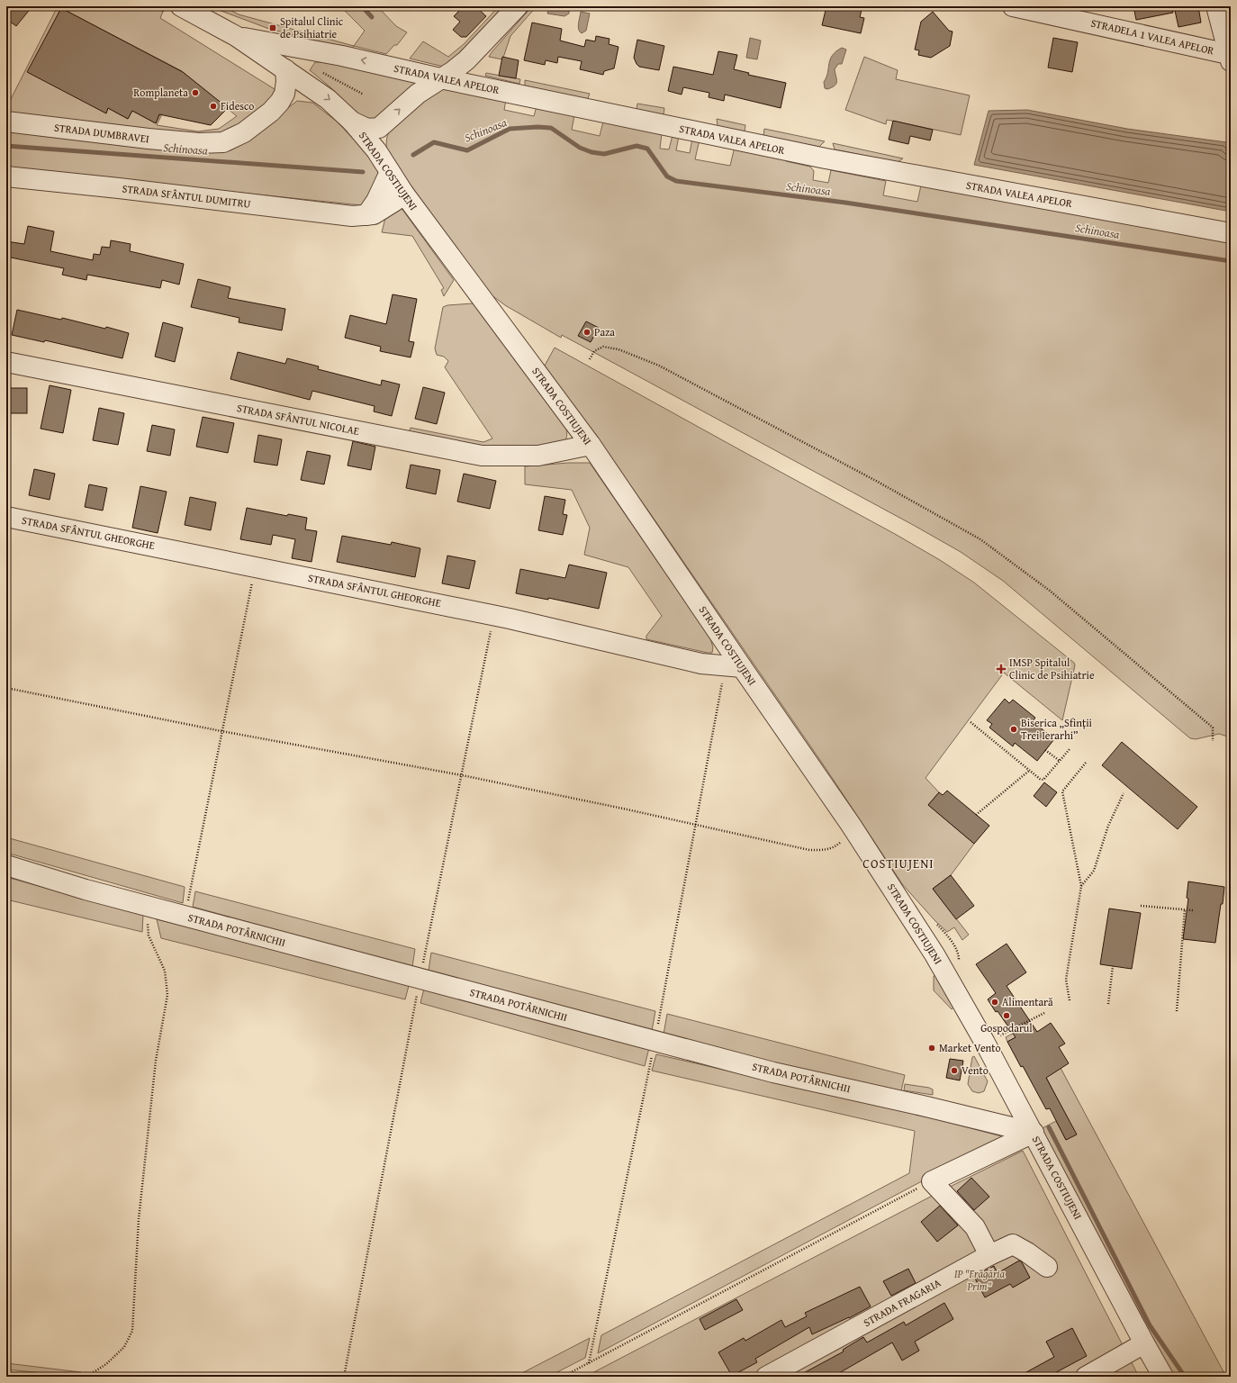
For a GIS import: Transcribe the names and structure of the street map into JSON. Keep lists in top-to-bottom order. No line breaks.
{"streets":{"street":["STRADELA 1 VALEA APELOR","STRADA VALEA APELOR","STRADA DUMBRAVEI","STRADA COSTIUJENI","STRADA SFÂNTUL DUMITRU","STRADA SFÂNTUL NICOLAE","STRADA SFÂNTUL GHEORGHE","STRADA POTÂRNICHII","STRADA FRAGARIA"]},"crossings":[["STRADA VALEA APELOR","STRADA COSTIUJENI"],["STRADA DUMBRAVEI","STRADA COSTIUJENI"],["STRADA COSTIUJENI","STRADA SFÂNTUL DUMITRU"],["STRADA COSTIUJENI","STRADA SFÂNTUL NICOLAE"],["STRADA COSTIUJENI","STRADA SFÂNTUL GHEORGHE"],["STRADA COSTIUJENI","STRADA POTÂRNICHII"]],"districts":["COSTIUJENI"],"water":["Schinoasa"],"parks":["IP \"Frăgăria Prim\""],"places":{"transit":["Spitalul Clinic de Psihiatrie"],"other":["Romplaneta","Fidesco","Paza","Biserica „Sfinții Trei Ierarhi”","Alimentară","Gospodarul","Market Vento","Vento"],"health":["IMSP Spitalul Clinic de Psihiatrie"]}}
